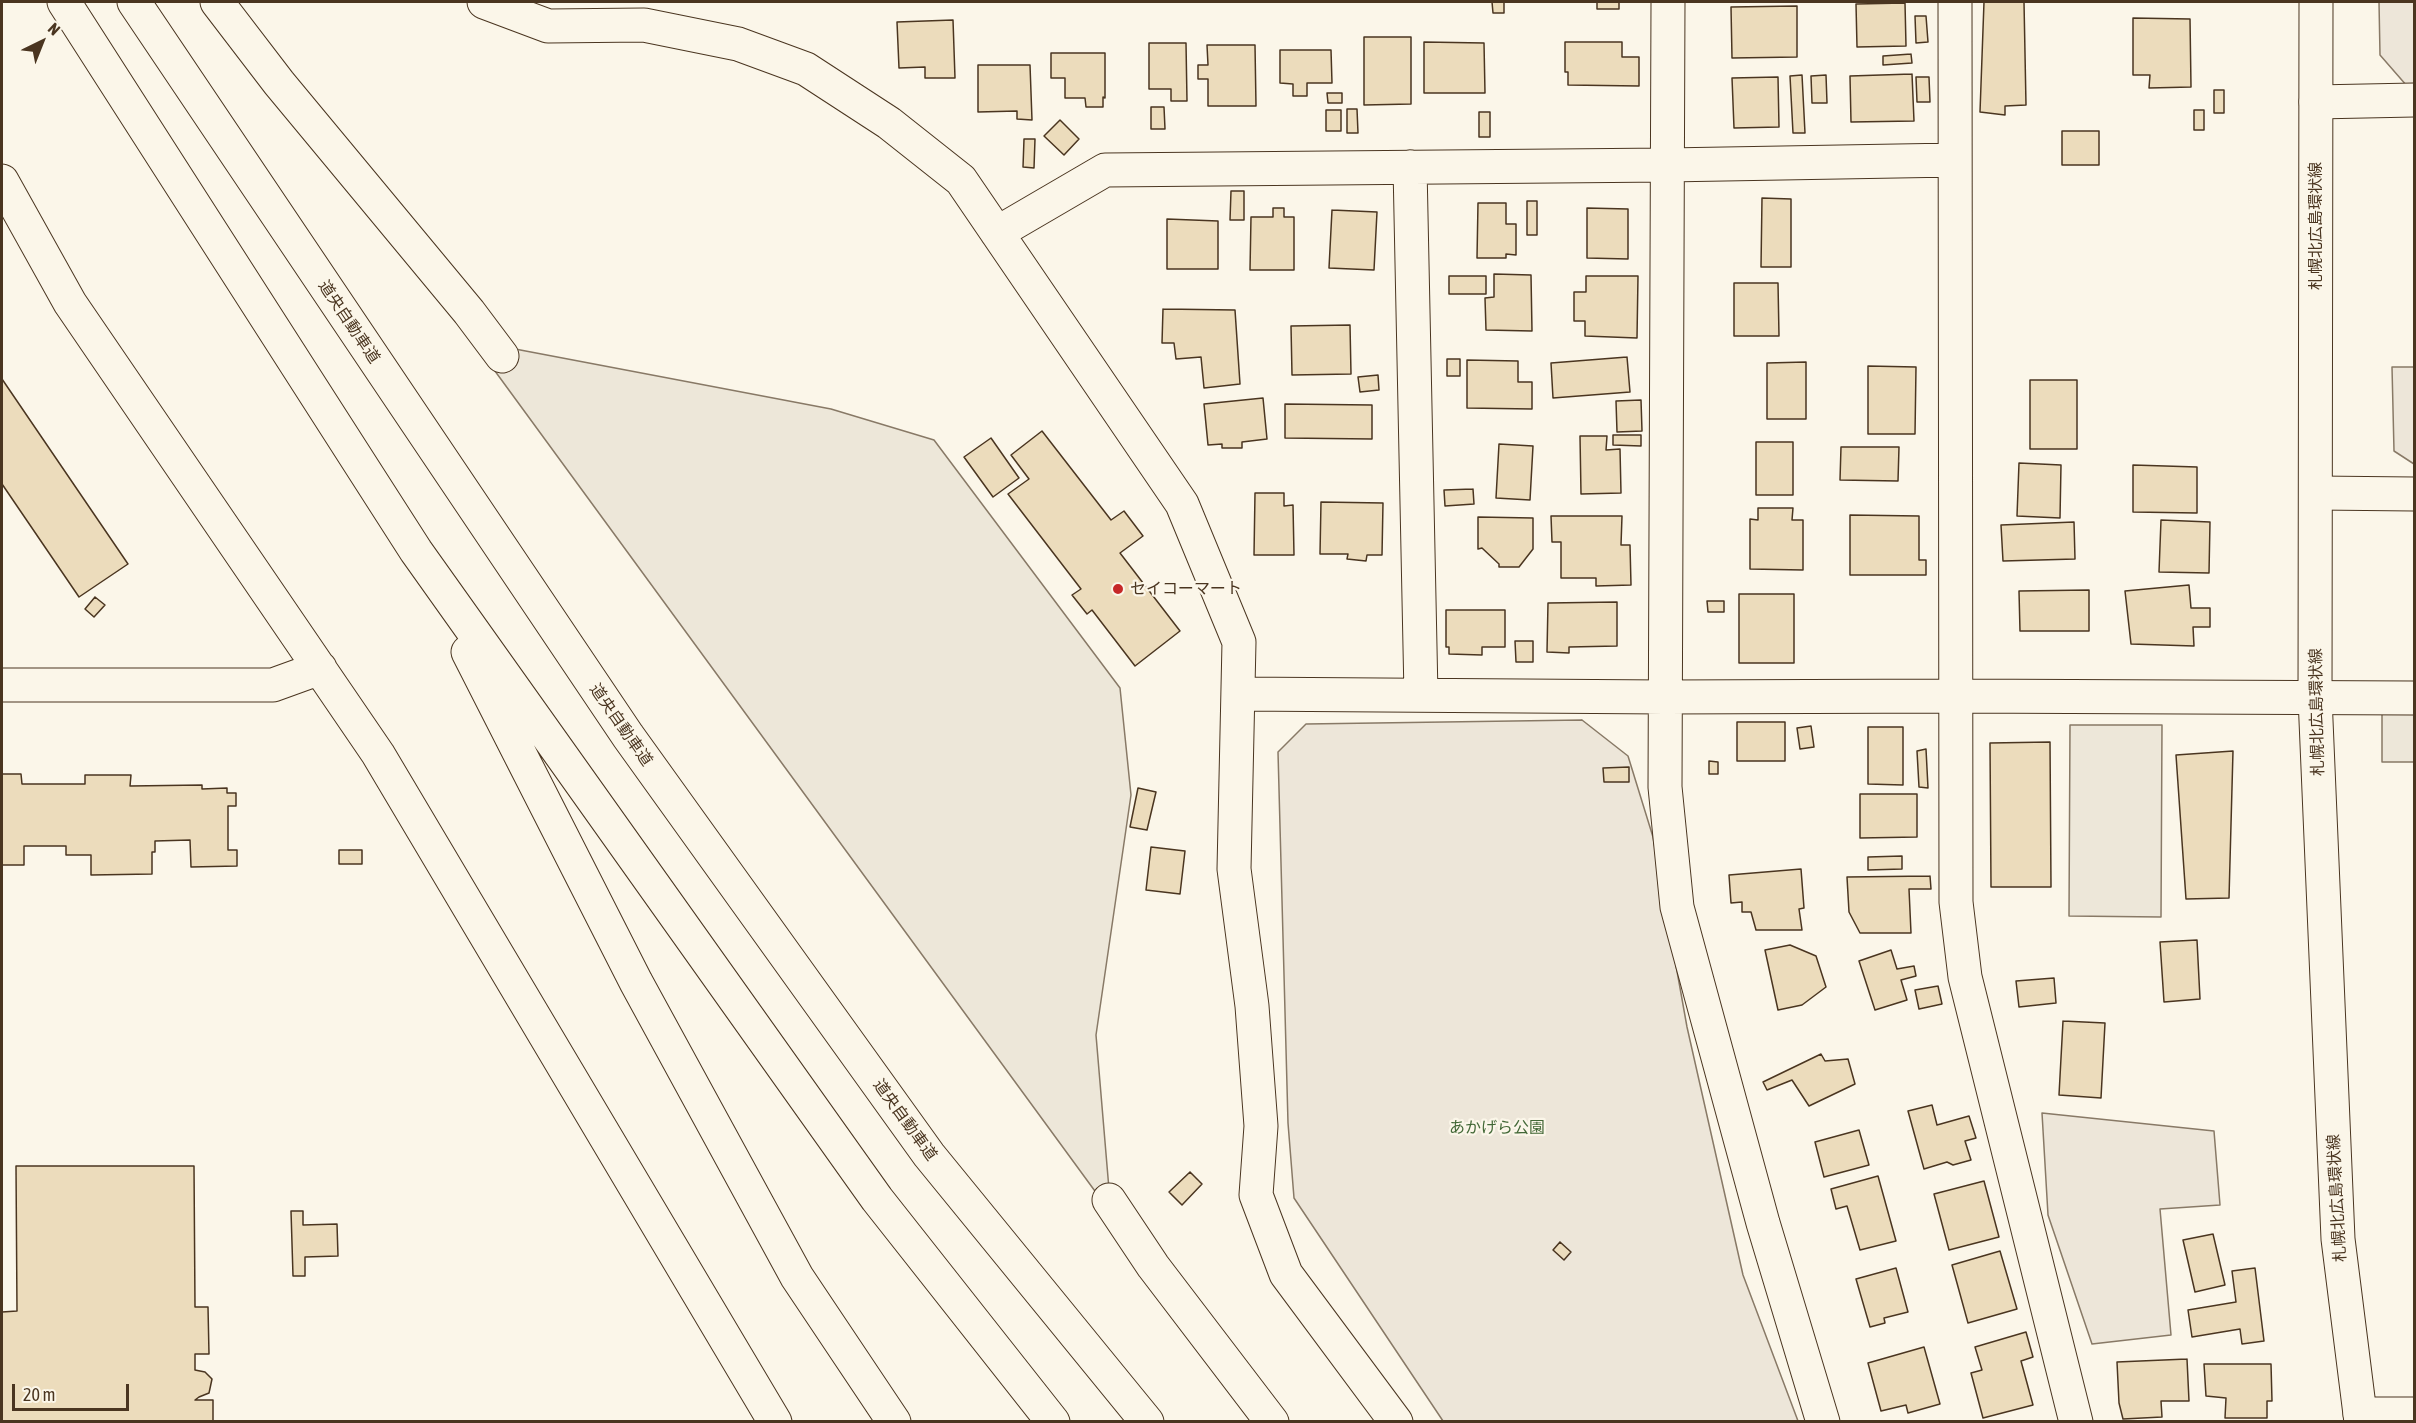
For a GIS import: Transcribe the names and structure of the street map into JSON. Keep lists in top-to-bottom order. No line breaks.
{"streets":{"main road":["札幌北広島環状線","道央自動車道"]},"parks":["あかげら公園"],"places":["セイコーマート"],"scale_bar":"20 m","north":"top right"}
